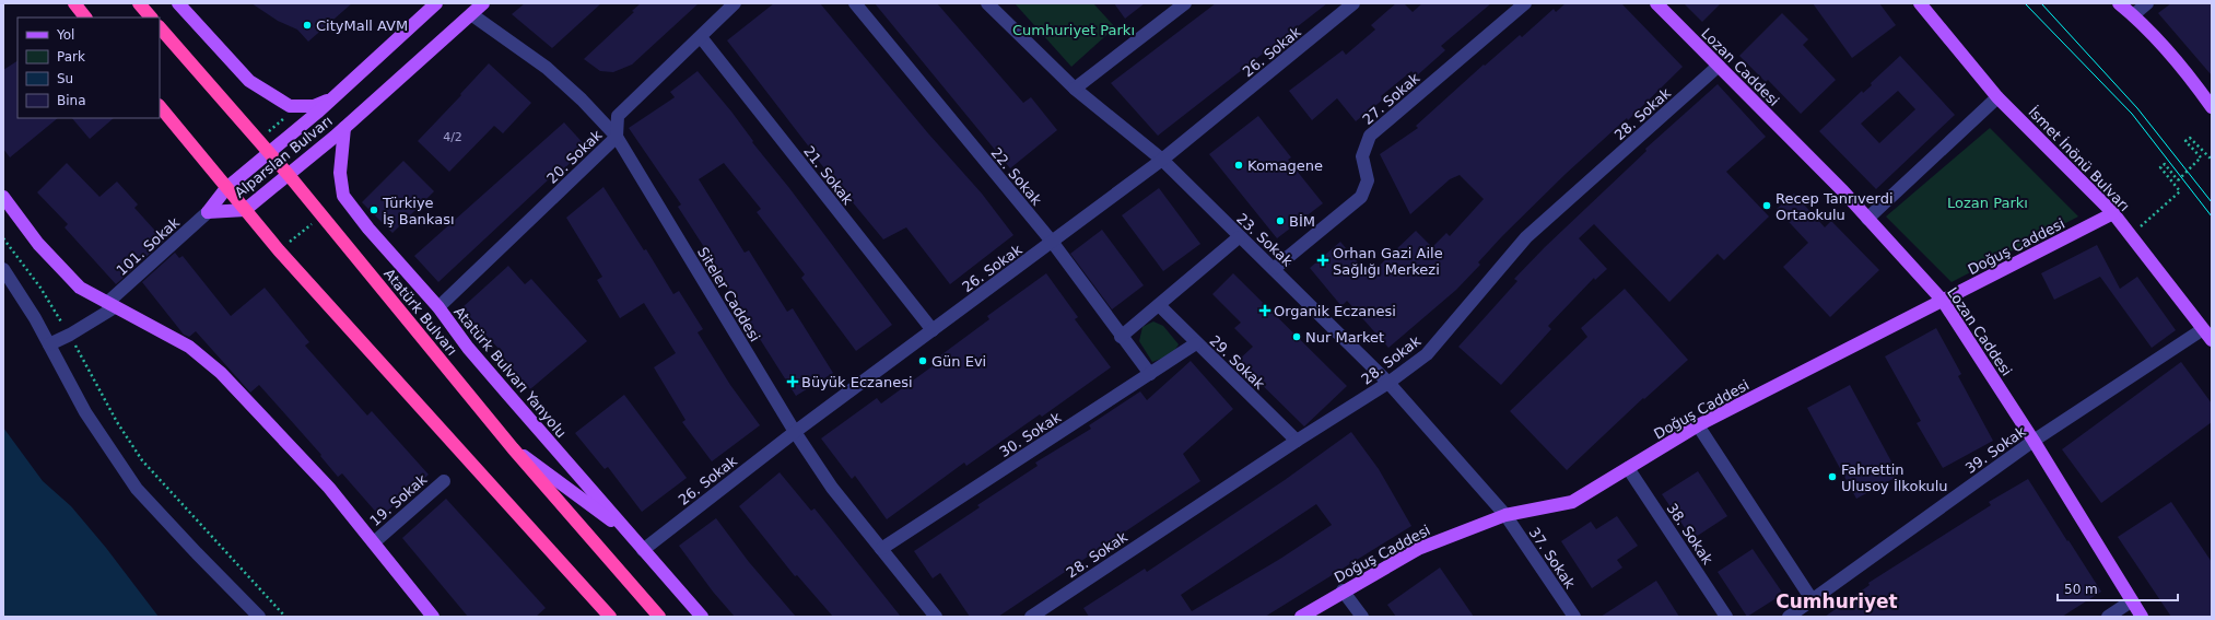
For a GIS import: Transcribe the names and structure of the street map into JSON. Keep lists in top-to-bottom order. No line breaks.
{"streets":{"highway":["Atatürk Bulvarı"],"main road":["Lozan Caddesi","Alparslan Bulvarı","İsmet İnönü Bulvarı","Doğuş Caddesi","Atatürk Bulvarı Yanyolu"],"street":["26. Sokak","27. Sokak","28. Sokak","20. Sokak","21. Sokak","22. Sokak","23. Sokak","101. Sokak","Siteler Caddesi","29. Sokak","30. Sokak","39. Sokak","19. Sokak","38. Sokak","37. Sokak"]},"crossings":[["26. Sokak","21. Sokak"],["26. Sokak","22. Sokak"],["26. Sokak","23. Sokak"],["26. Sokak","Siteler Caddesi"],["26. Sokak","Atatürk Bulvarı Yanyolu"],["Lozan Caddesi","28. Sokak"],["Lozan Caddesi","Doğuş Caddesi"],["Lozan Caddesi","39. Sokak"],["27. Sokak","23. Sokak"],["28. Sokak","23. Sokak"],["28. Sokak","29. Sokak"],["Alparslan Bulvarı","101. Sokak"],["Alparslan Bulvarı","Siteler Caddesi"],["Alparslan Bulvarı","Atatürk Bulvarı"],["Alparslan Bulvarı","Atatürk Bulvarı Yanyolu"],["20. Sokak","21. Sokak"],["20. Sokak","Siteler Caddesi"],["20. Sokak","Atatürk Bulvarı Yanyolu"],["İsmet İnönü Bulvarı","Doğuş Caddesi"],["İsmet İnönü Bulvarı","39. Sokak"],["22. Sokak","30. Sokak"],["23. Sokak","Doğuş Caddesi"],["23. Sokak","37. Sokak"],["Doğuş Caddesi","38. Sokak"],["Doğuş Caddesi","37. Sokak"],["Siteler Caddesi","30. Sokak"],["29. Sokak","30. Sokak"]],"districts":["Cumhuriyet"],"parks":["Cumhuriyet Parkı","Lozan Parkı"],"places":{"other":["CityMall AVM","Komagene","Recep Tanrıverdi Ortaokulu","Türkiye İş Bankası","BİM","Nur Market","Gün Evi","Fahrettin Ulusoy İlkokulu"],"health":["Orhan Gazi Aile Sağlığı Merkezi","Organik Eczanesi","Büyük Eczanesi"]},"house_numbers":["4/2"],"legend":["Yol","Park","Su","Bina"],"scale_bar":"50 m"}
